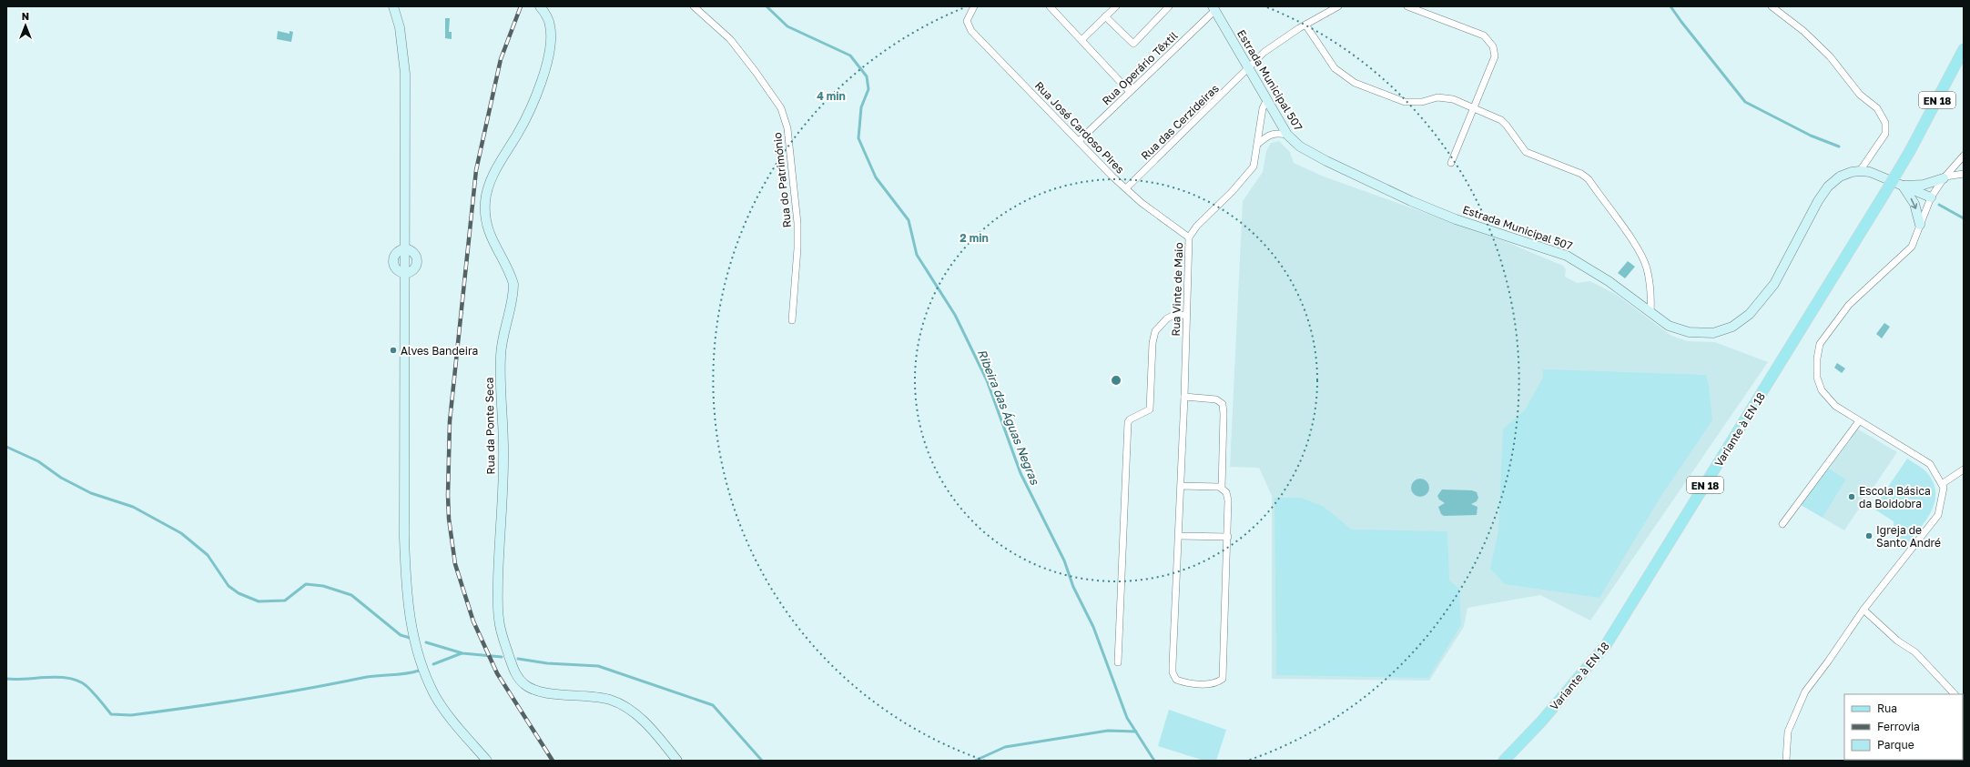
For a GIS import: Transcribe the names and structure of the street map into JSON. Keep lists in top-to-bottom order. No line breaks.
{"streets":{"main road":["EN 18","Variante à EN 18"],"street":["Rua Operário Têxtil","Estrada Municipal 507","Rua das Cerzideiras","Rua José Cardoso Pires","Rua do Património","Rua Vinte de Maio","Rua da Ponte Seca"]},"crossings":[["Rua Operário Têxtil","Estrada Municipal 507"],["Rua Operário Têxtil","Rua José Cardoso Pires"],["Estrada Municipal 507","Rua das Cerzideiras"],["Estrada Municipal 507","Rua Vinte de Maio"],["Rua das Cerzideiras","Rua José Cardoso Pires"],["Rua José Cardoso Pires","Rua Vinte de Maio"]],"water":["Ribeira das Águas Negras"],"places":["Alves Bandeira","Escola Básica da Boidobra","Igreja de Santo André"],"legend":["Rua","Ferrovia","Parque"],"north":"top","rings":["4 min","2 min"]}
